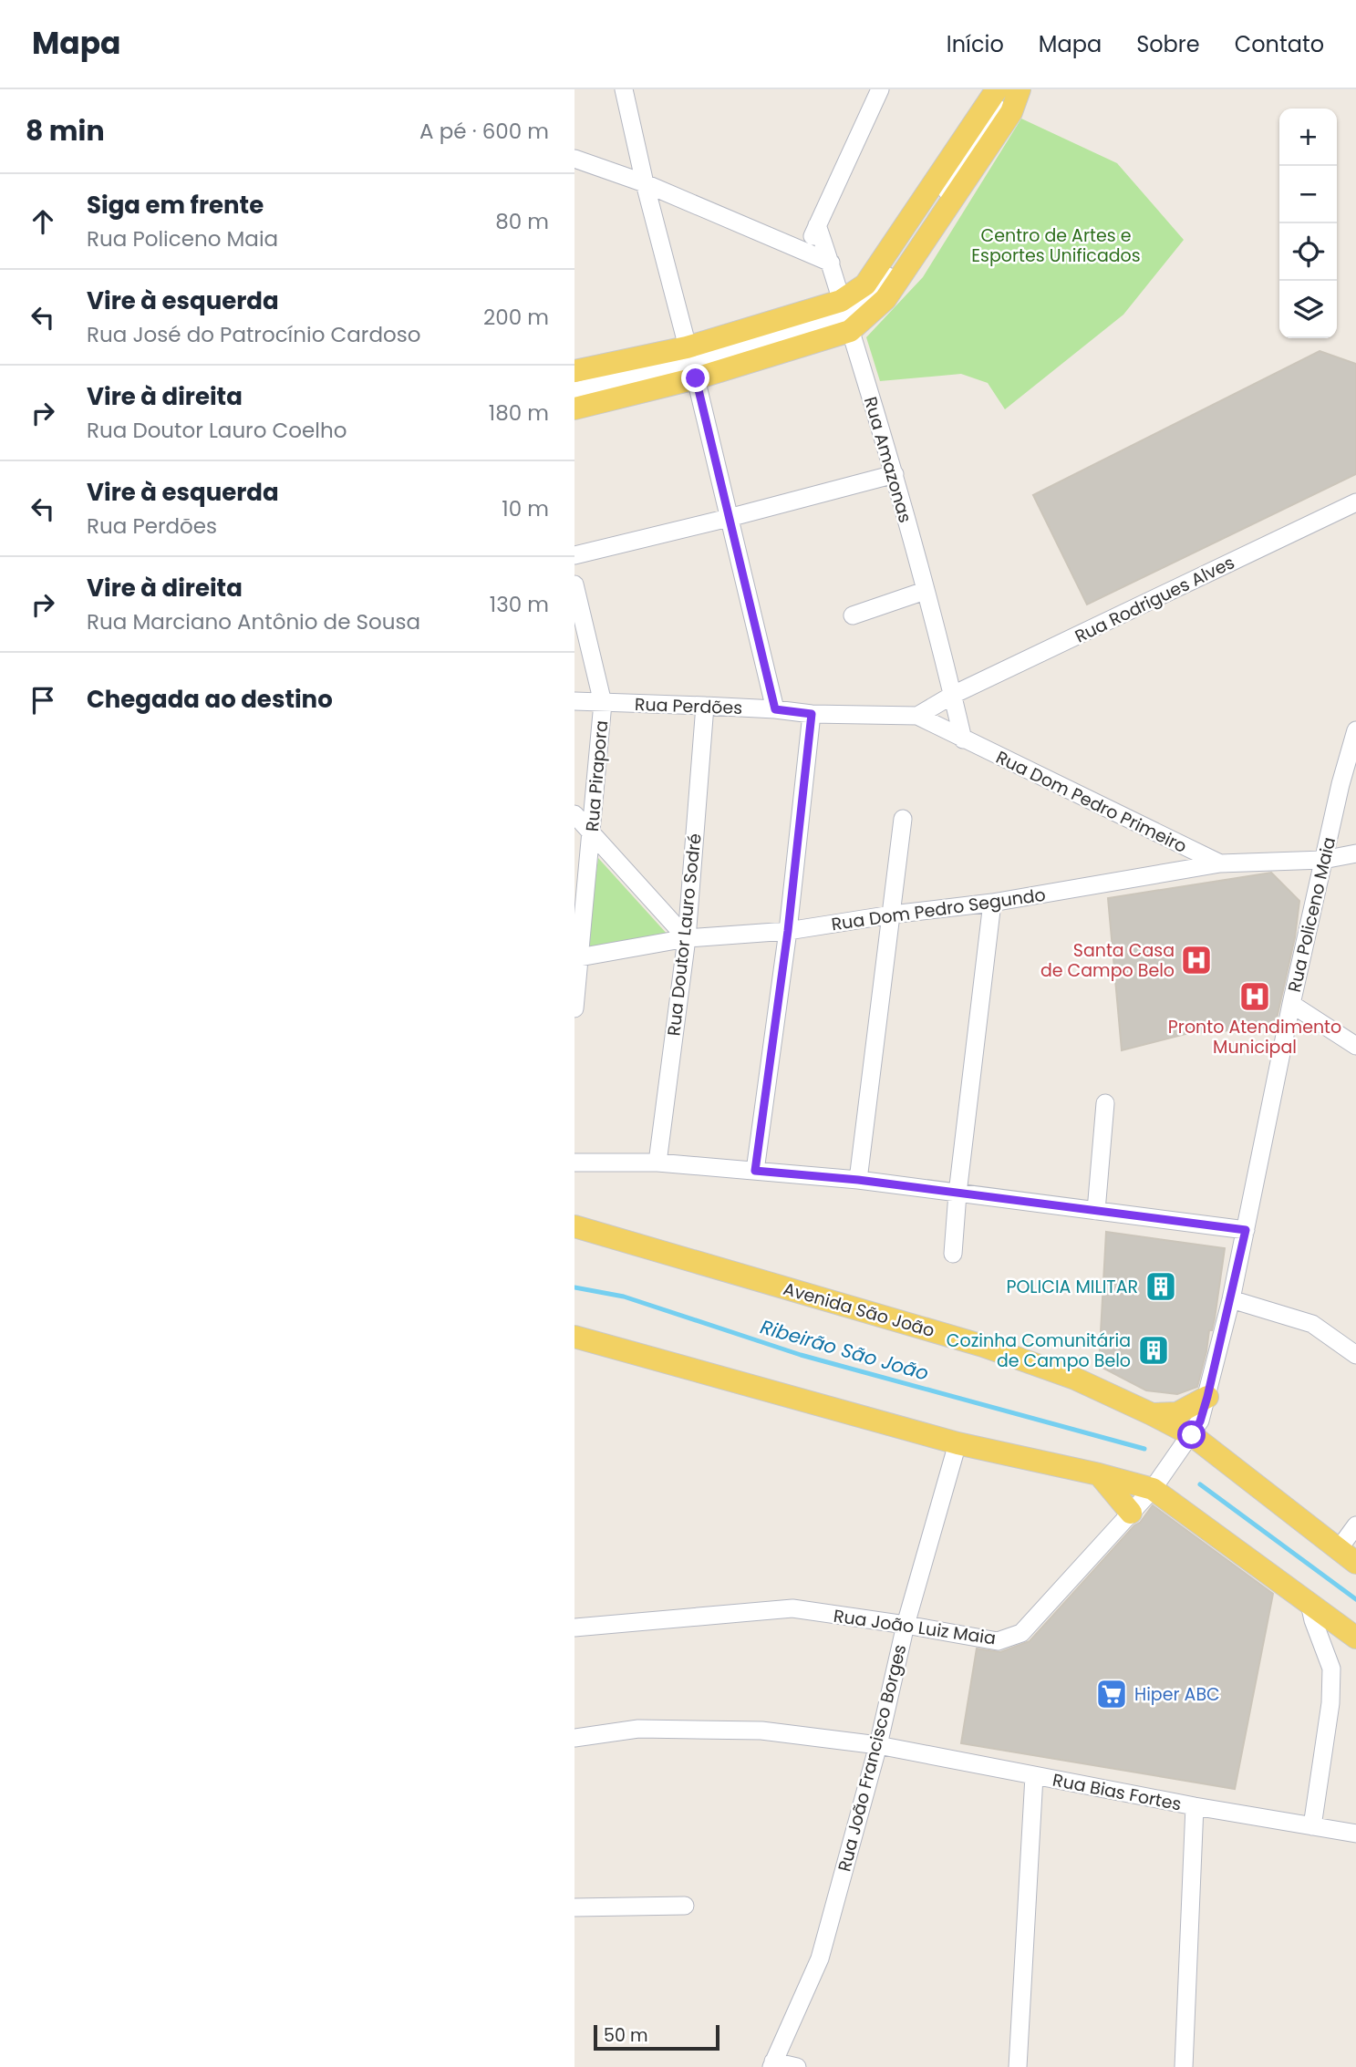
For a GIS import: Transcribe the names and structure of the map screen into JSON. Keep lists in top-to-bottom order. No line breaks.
{"streets":{"main road":["Avenida São João"],"street":["Rua Amazonas","Rua Rodrigues Alves","Rua Perdões","Rua Pirapora","Rua Dom Pedro Primeiro","Rua Dom Pedro Segundo","Rua Policeno Maia","Rua Doutor Lauro Sodré","Rua João Luiz Maia","Rua João Francisco Borges","Rua Bias Fortes"]},"crossings":[["Rua Amazonas","Rua Rodrigues Alves"],["Rua Perdões","Rua Pirapora"],["Rua Perdões","Rua Dom Pedro Primeiro"],["Rua Perdões","Rua Doutor Lauro Sodré"],["Rua Pirapora","Rua Dom Pedro Segundo"],["Rua Dom Pedro Primeiro","Rua Dom Pedro Segundo"],["Rua Dom Pedro Segundo","Rua Policeno Maia"],["Rua Dom Pedro Segundo","Rua Doutor Lauro Sodré"],["Rua Policeno Maia","Avenida São João"],["Rua Policeno Maia","Rua João Luiz Maia"],["Rua João Luiz Maia","Rua João Francisco Borges"],["Rua João Francisco Borges","Rua Bias Fortes"]],"water":["Ribeirão São João"],"parks":["Centro de Artes e Esportes Unificados"],"places":{"hospital":["Santa Casa de Campo Belo","Pronto Atendimento Municipal"],"building":["POLICIA MILITAR","Cozinha Comunitária de Campo Belo"],"supermarket":["Hiper ABC"]},"scale_bar":"50 m","page":{"header":"Mapa","nav":["Início","Mapa","Sobre","Contato"],"heading":["8 min","A pé · 600 m"],"map_buttons":["+","−"],"list":[["Siga em frente","Rua Policeno Maia","80 m"],["Vire à esquerda","Rua José do Patrocínio Cardoso","200 m"],["Vire à direita","Rua Doutor Lauro Coelho","180 m"],["Vire à esquerda","Rua Perdões","10 m"],["Vire à direita","Rua Marciano Antônio de Sousa","130 m"],"Chegada ao destino"],"scale":"50 m"}}
